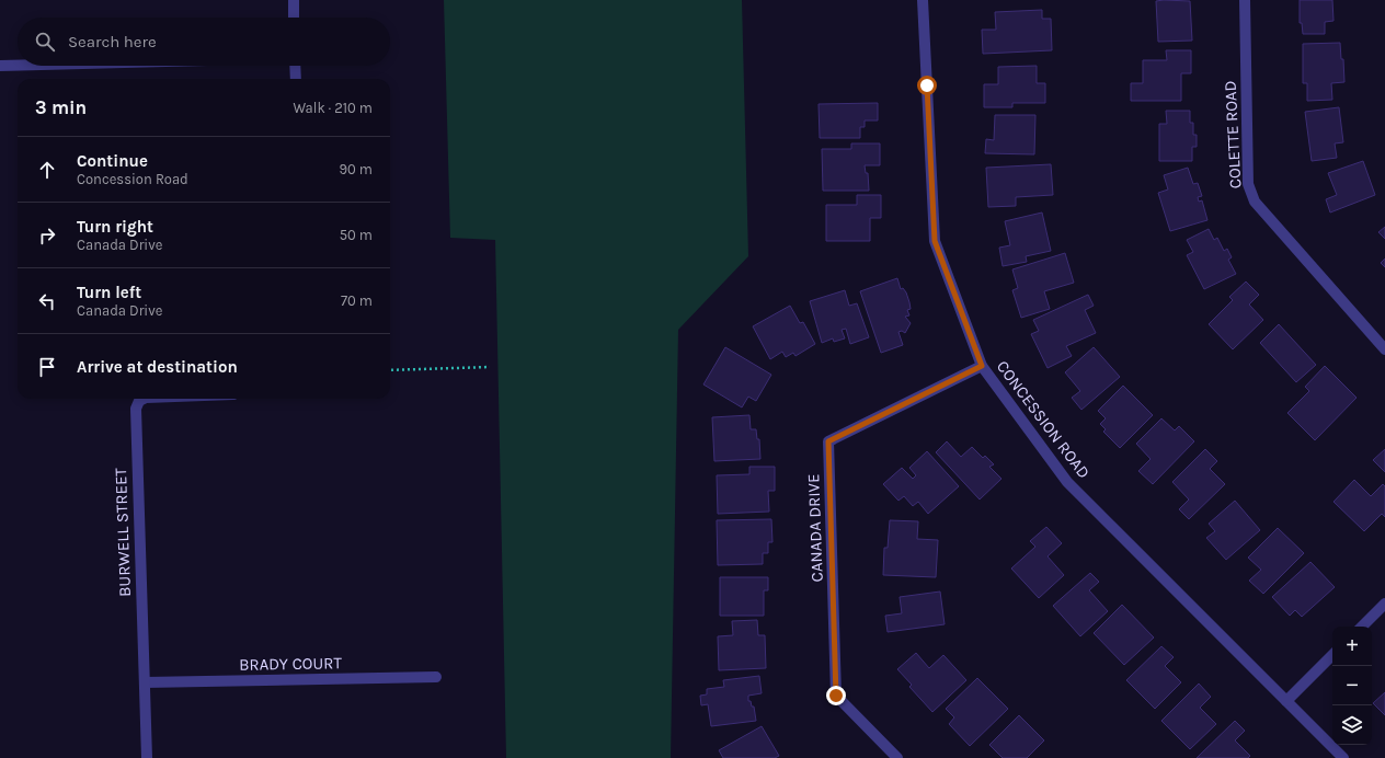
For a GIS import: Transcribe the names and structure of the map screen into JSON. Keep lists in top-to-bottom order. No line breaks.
{"streets":{"street":["COLETTE ROAD","CONCESSION ROAD","CANADA DRIVE","BURWELL STREET","BRADY COURT"]},"crossings":[["CONCESSION ROAD","CANADA DRIVE"],["BURWELL STREET","BRADY COURT"]],"page":{"search":"Search here","heading":["3 min","Walk · 210 m"],"list":[["Continue","Concession Road","90 m"],["Turn right","Canada Drive","50 m"],["Turn left","Canada Drive","70 m"],"Arrive at destination"],"map_buttons":["+","−"]}}
